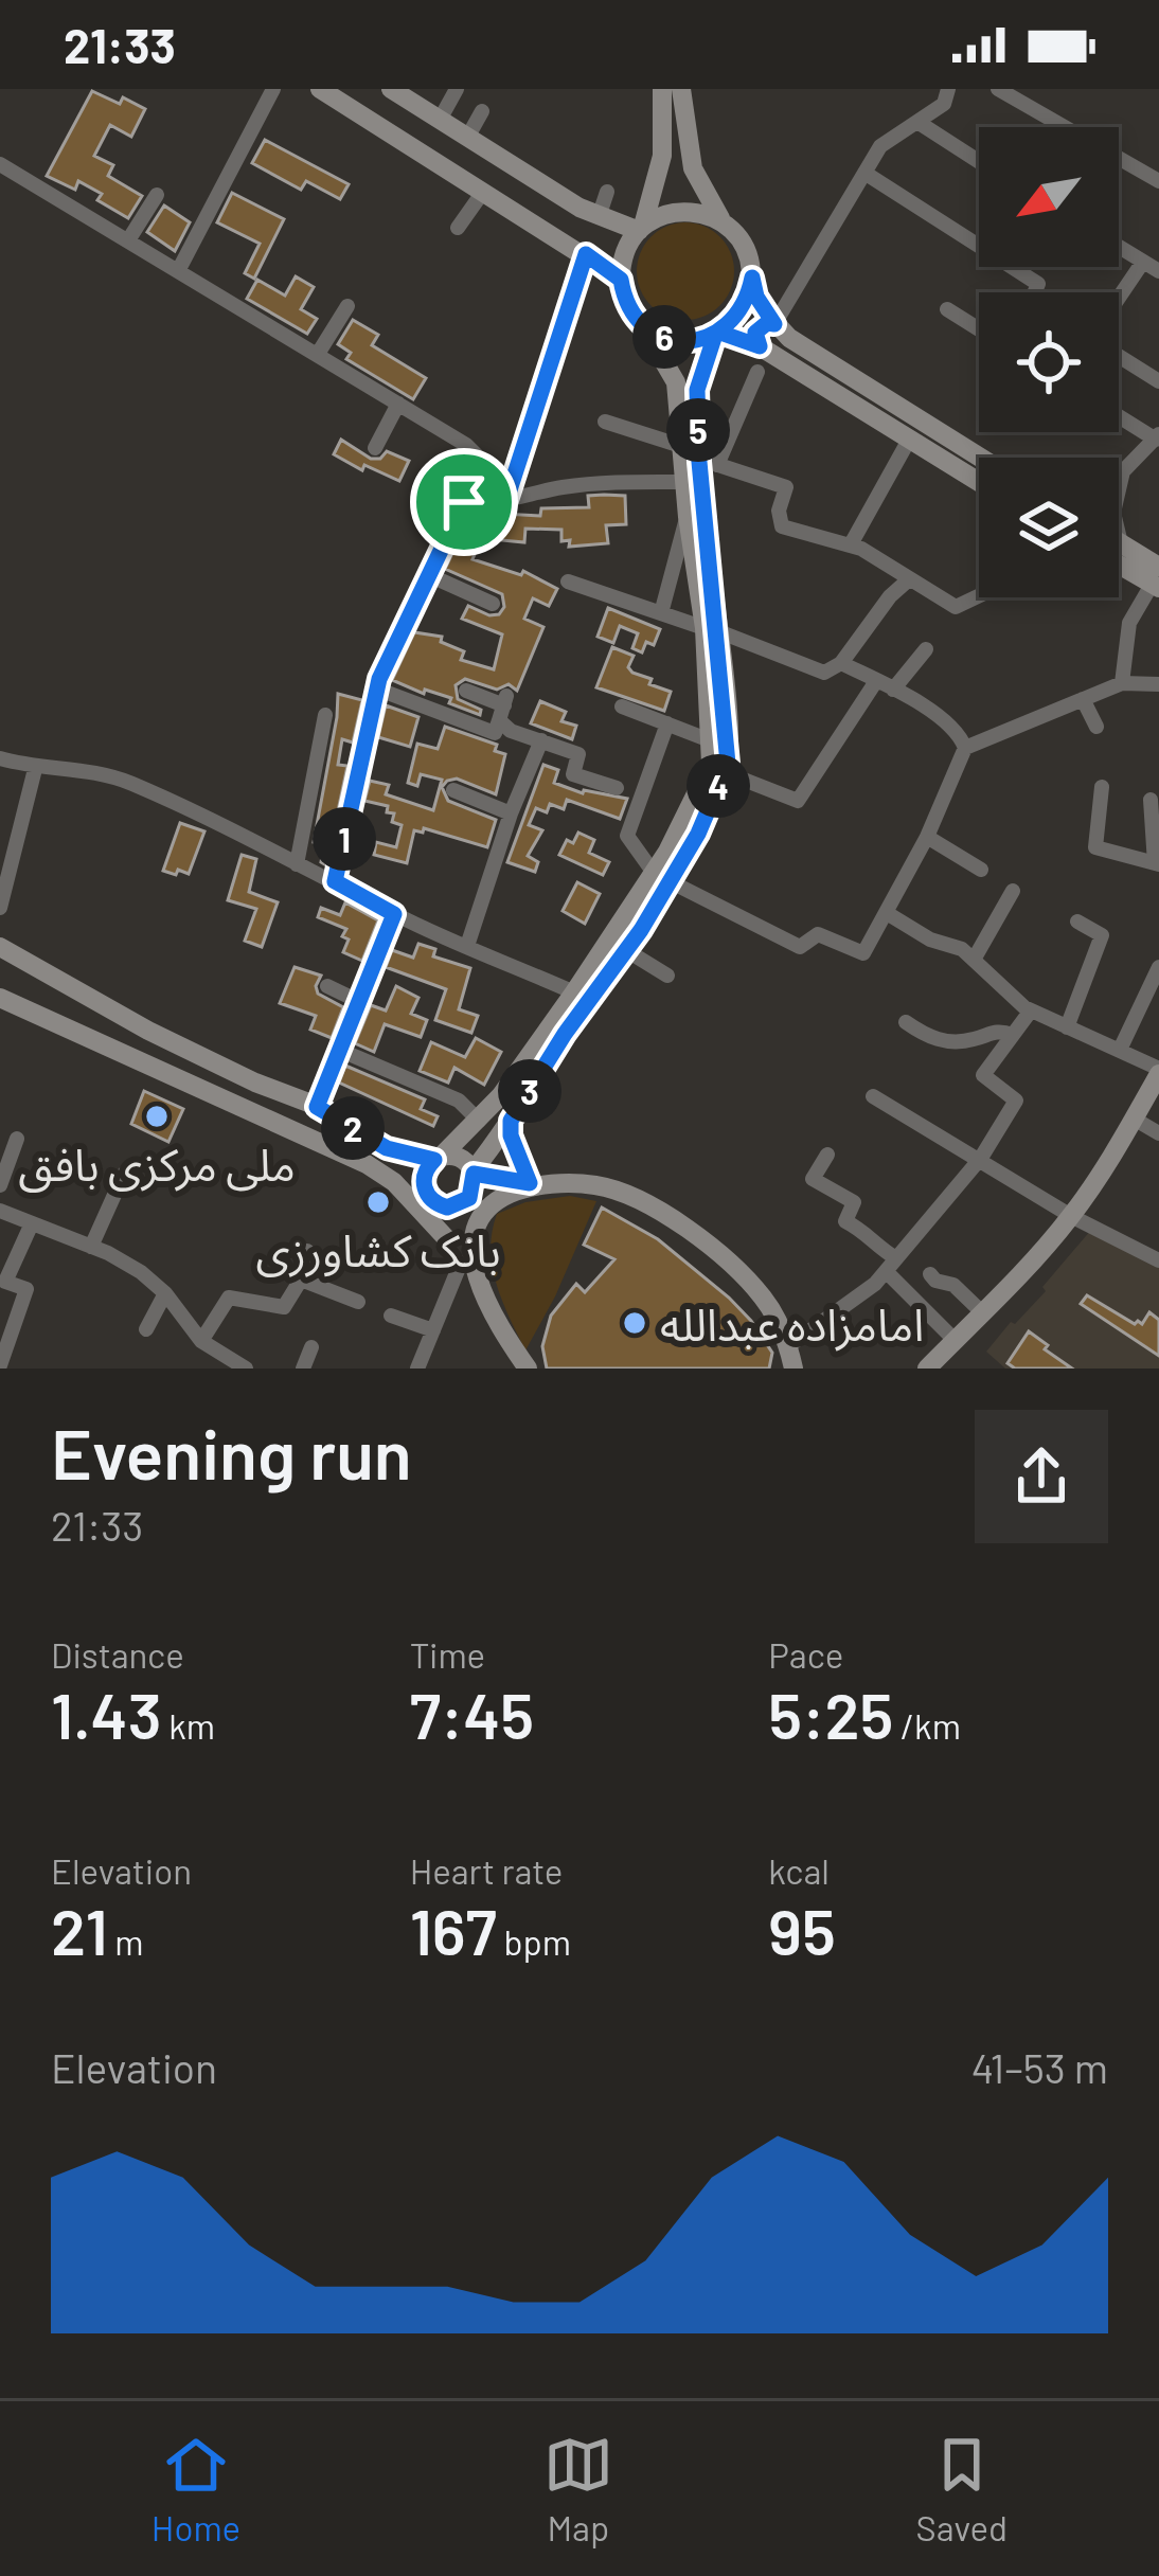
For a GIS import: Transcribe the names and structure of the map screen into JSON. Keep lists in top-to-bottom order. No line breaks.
{"places":["ملی مرکزی بافق","بانک کشاورزی","امامزاده عبدالله"],"north":"bottom left","page":{"status":"21:33","pins":["6","5","4","1","3","2"],"heading":["Evening run","21:33"],"stats":[["Distance","1.43 km"],["Time","7:45"],["Pace","5:25 /km"],["Elevation","21 m"],["Heart rate","167 bpm"],["kcal","95"]],"chart":["Elevation","41–53 m"],"tabs":["Home","Map","Saved"]}}
